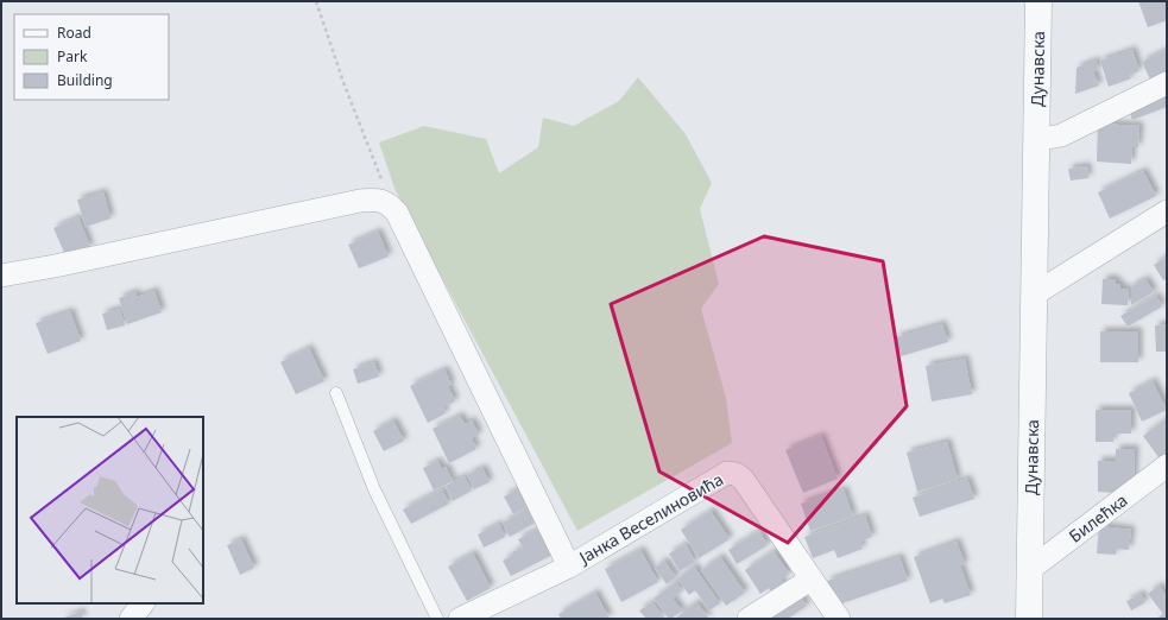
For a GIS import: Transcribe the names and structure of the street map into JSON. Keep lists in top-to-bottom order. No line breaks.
{"streets":{"street":["Дунавска","Јанка Веселиновића","Билећка"]},"crossings":[["Дунавска","Билећка"]],"legend":["Road","Park","Building"]}
